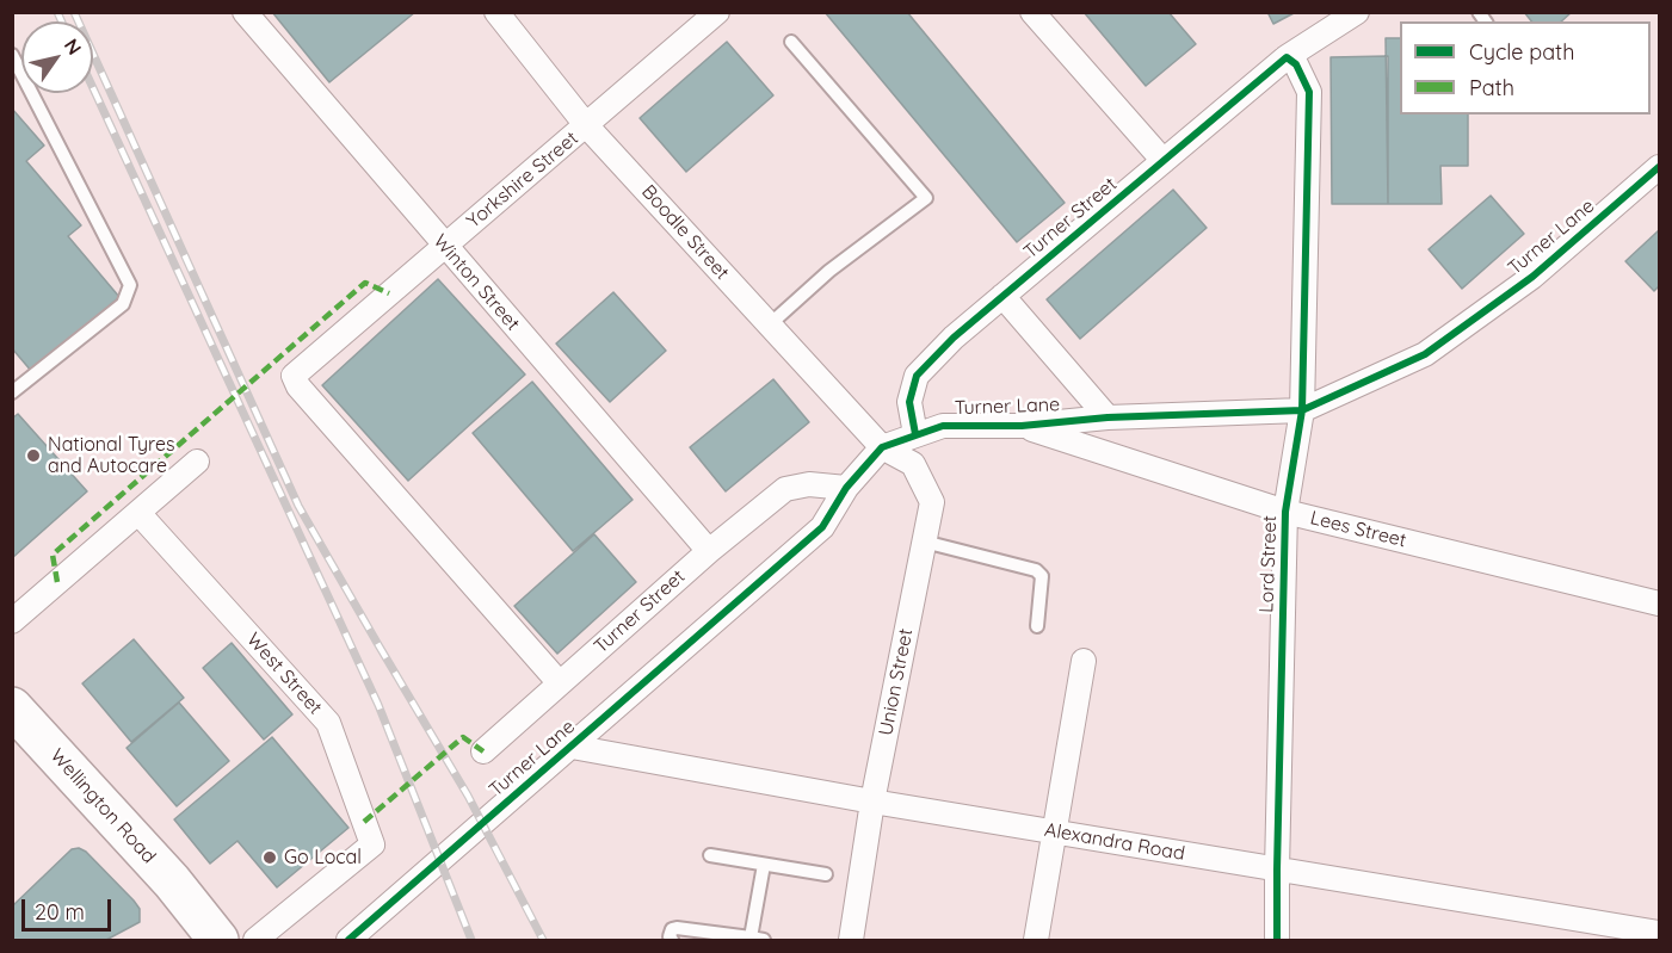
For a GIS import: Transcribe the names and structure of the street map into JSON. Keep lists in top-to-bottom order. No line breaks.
{"streets":{"highway":["Wellington Road"],"street":["Yorkshire Street","Turner Street","Boodle Street","Turner Lane","Winton Street","Lees Street","Lord Street","West Street","Union Street","Alexandra Road"]},"crossings":[["Yorkshire Street","Turner Street"],["Yorkshire Street","Boodle Street"],["Yorkshire Street","Winton Street"],["Turner Street","Turner Lane"],["Turner Street","Winton Street"],["Turner Street","Lord Street"],["Boodle Street","Turner Lane"],["Boodle Street","Union Street"],["Turner Lane","Lees Street"],["Turner Lane","Lord Street"],["Turner Lane","Union Street"],["Turner Lane","Alexandra Road"],["Lees Street","Lord Street"],["Lord Street","Alexandra Road"],["Union Street","Alexandra Road"]],"places":["National Tyres and Autocare","Go Local"],"legend":["Cycle path","Path"],"scale_bar":"20 m","north":"top right"}
